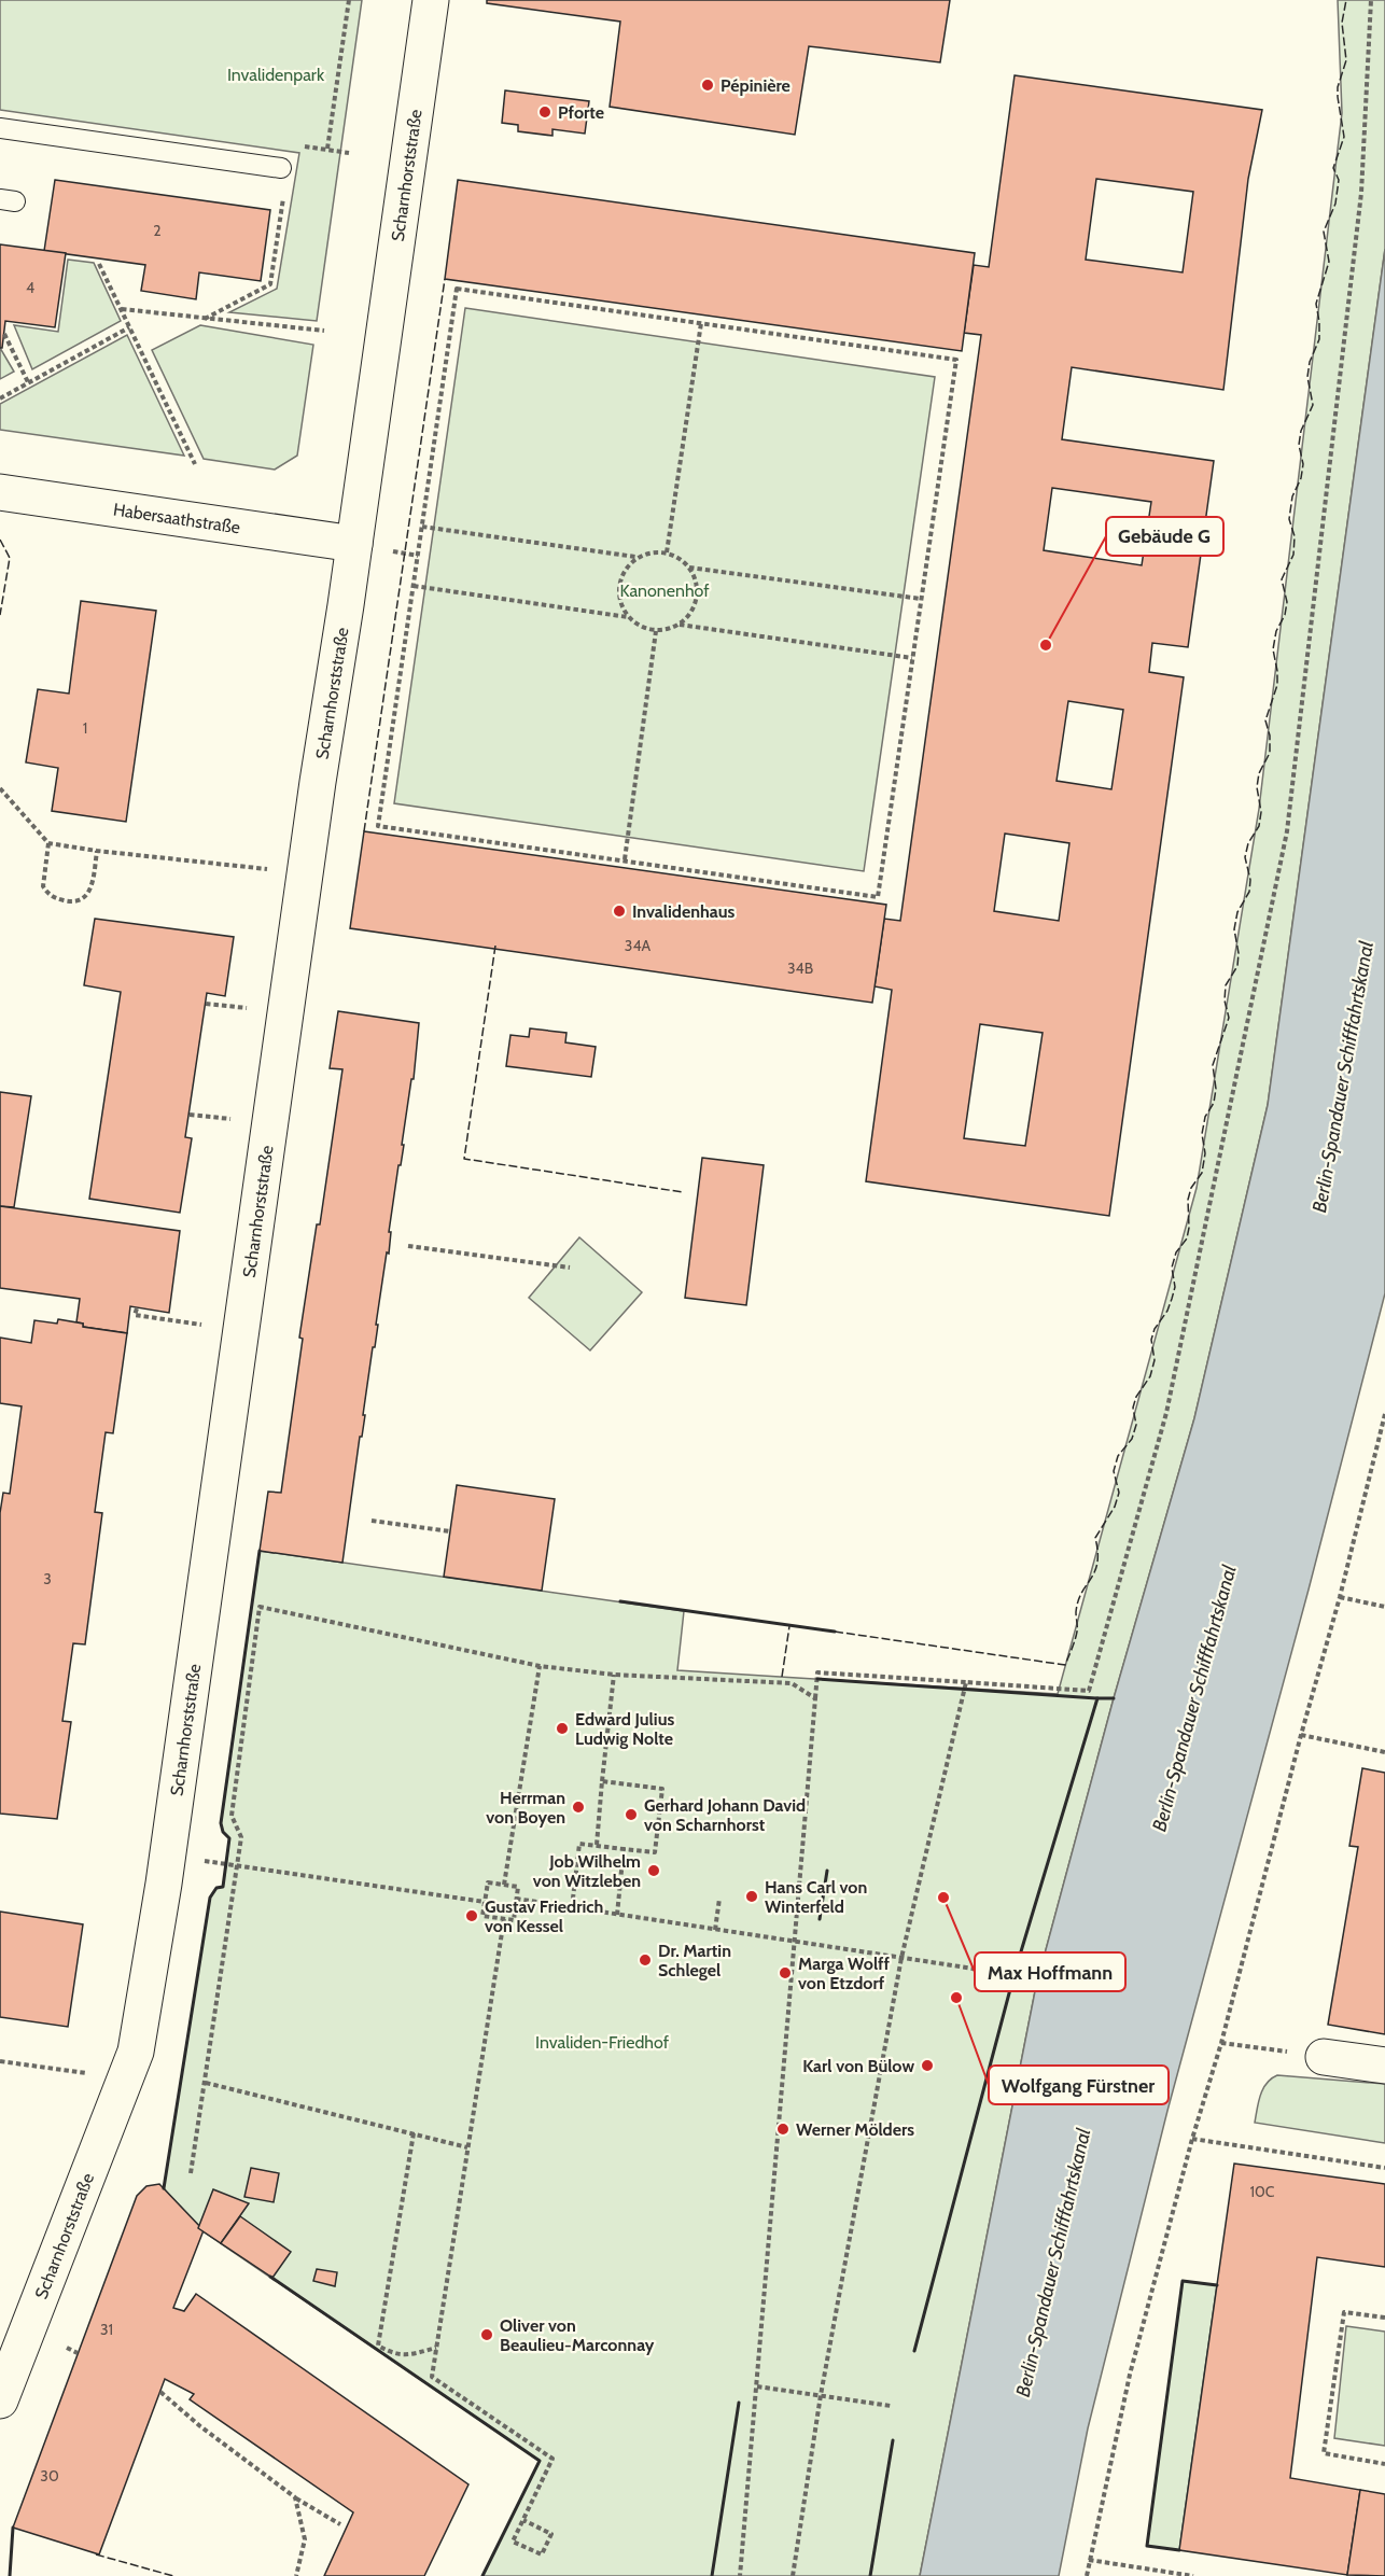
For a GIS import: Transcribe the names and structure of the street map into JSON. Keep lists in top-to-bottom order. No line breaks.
{"streets":{"street":["Scharnhorststraße","Habersaathstraße"]},"crossings":[["Scharnhorststraße","Habersaathstraße"]],"water":["Berlin-Spandauer Schifffahrtskanal"],"parks":["Invalidenpark","Kanonenhof","Invaliden-Friedhof"],"places":["Pépinière","Pforte","Gebäude G","Invalidenhaus","Edward Julius Ludwig Nolte","Herrman von Boyen","Gerhard Johann David von Scharnhorst","Job Wilhelm von Witzleben","Hans Carl von Winterfeld","Max Hoffmann","Gustav Friedrich von Kessel","Dr. Martin Schlegel","Marga Wolff von Etzdorf","Wolfgang Fürstner","Karl von Bülow","Werner Mölders","Oliver von Beaulieu-Marconnay"],"house_numbers":["2","4","1","34A","34B","3","10C","31","30"]}
